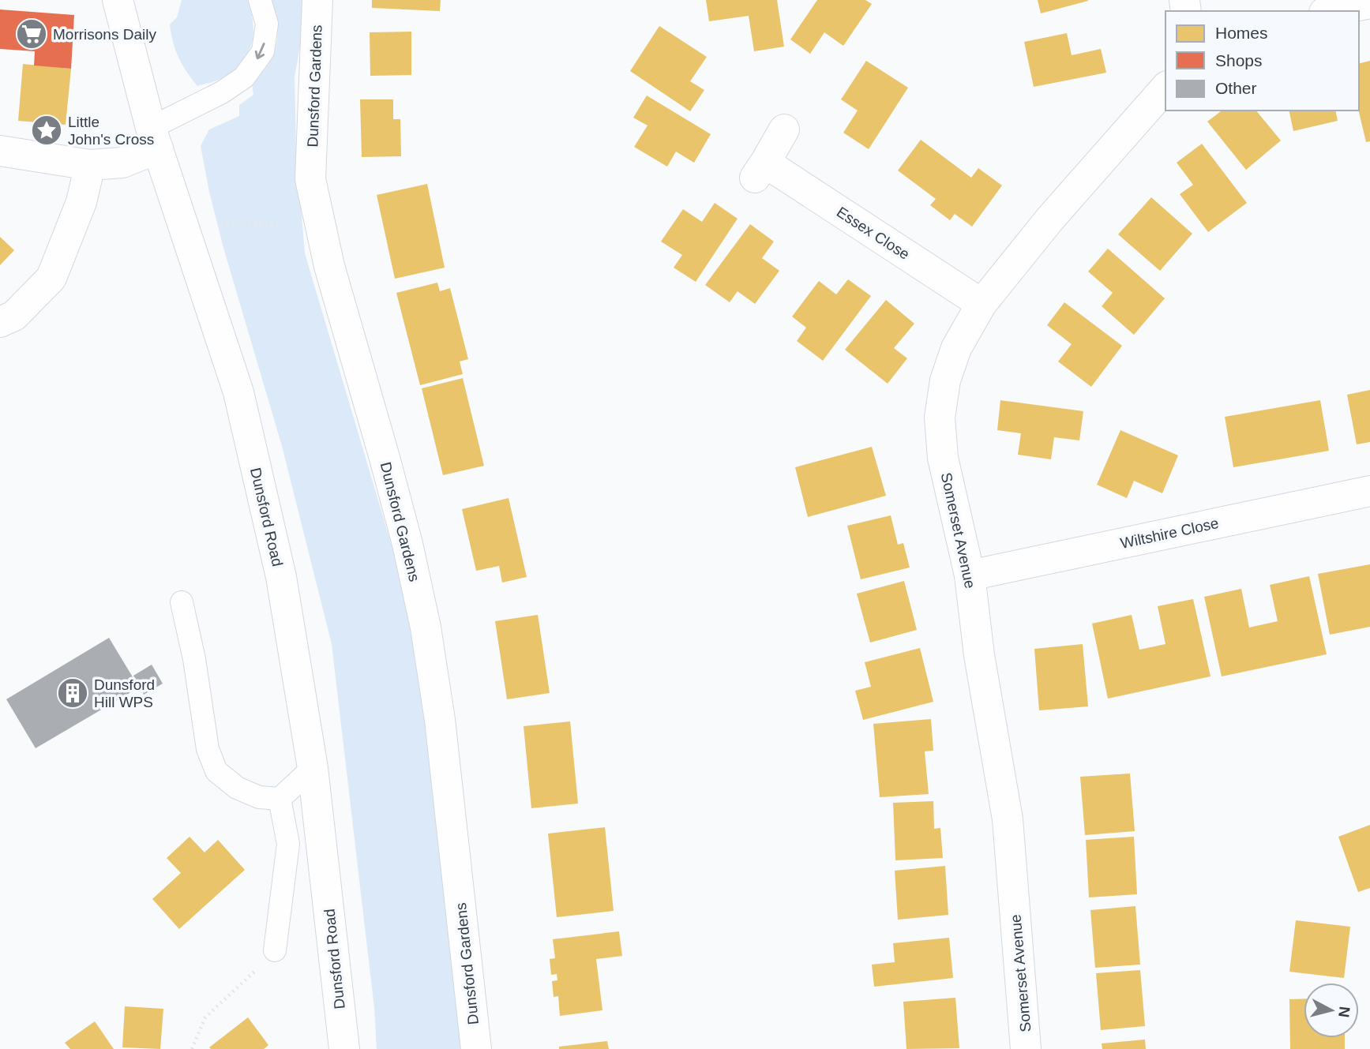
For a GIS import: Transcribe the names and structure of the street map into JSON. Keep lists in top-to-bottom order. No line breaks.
{"streets":{"street":["Dunsford Gardens","Essex Close","Dunsford Road","Somerset Avenue","Wiltshire Close"]},"crossings":[["Essex Close","Somerset Avenue"],["Somerset Avenue","Wiltshire Close"]],"places":{"supermarket":["Morrisons Daily"],"place":["Little John's Cross"],"building":["Dunsford Hill WPS"]},"legend":["Homes","Shops","Other"],"north":"right"}
